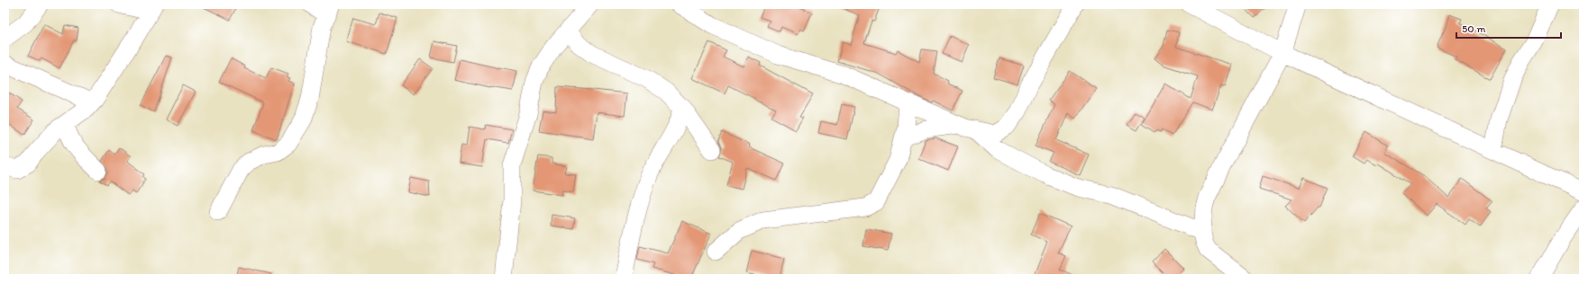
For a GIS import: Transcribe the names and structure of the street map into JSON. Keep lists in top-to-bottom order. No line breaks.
{"scale_bar":"50 m"}
